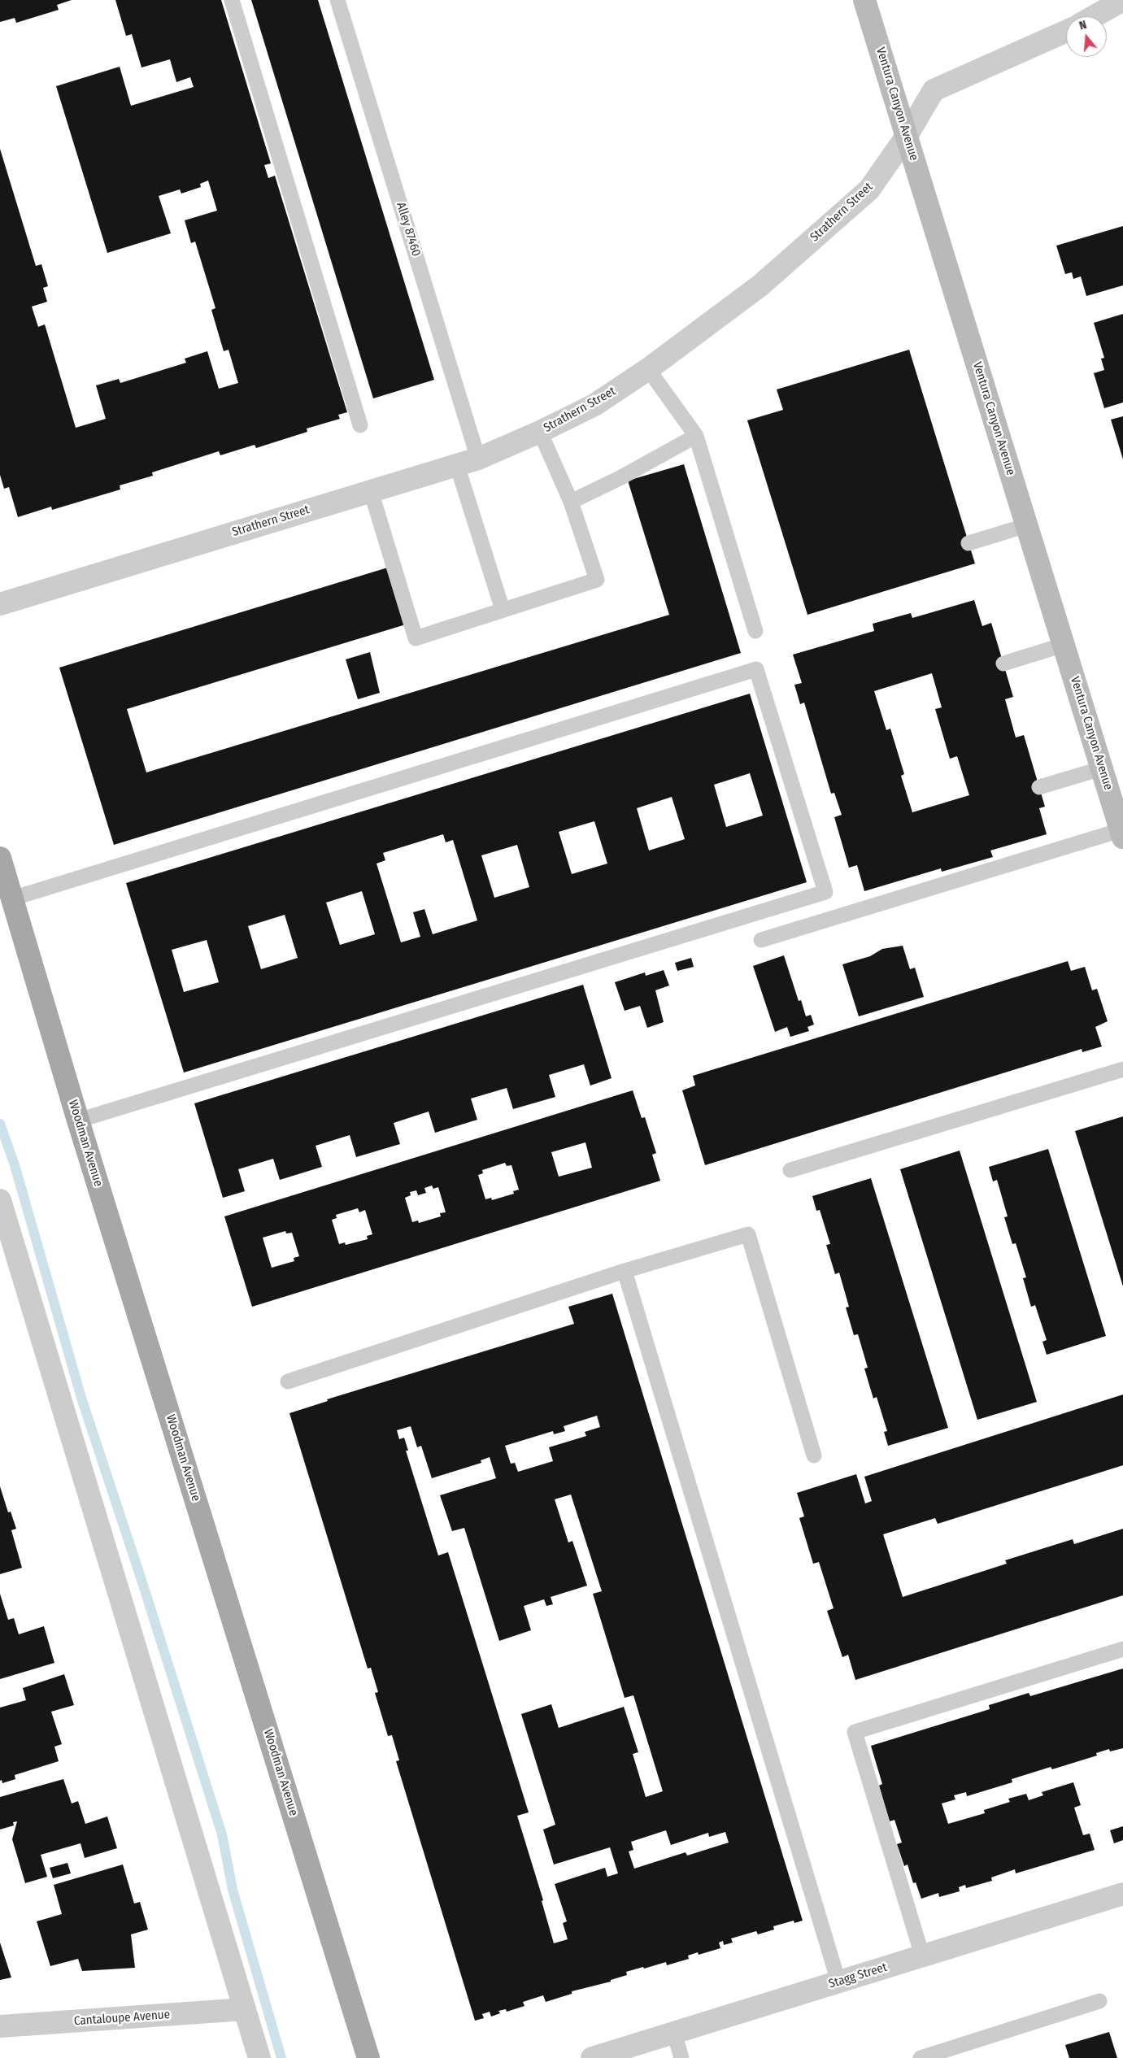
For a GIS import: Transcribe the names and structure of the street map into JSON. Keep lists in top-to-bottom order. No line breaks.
{"streets":{"main road":["Woodman Avenue"],"street":["Ventura Canyon Avenue","Strathern Street","Stagg Street","Cantaloupe Avenue"],"lane":["Alley 87460"]},"crossings":[["Ventura Canyon Avenue","Strathern Street"],["Strathern Street","Alley 87460"]],"north":"top"}
